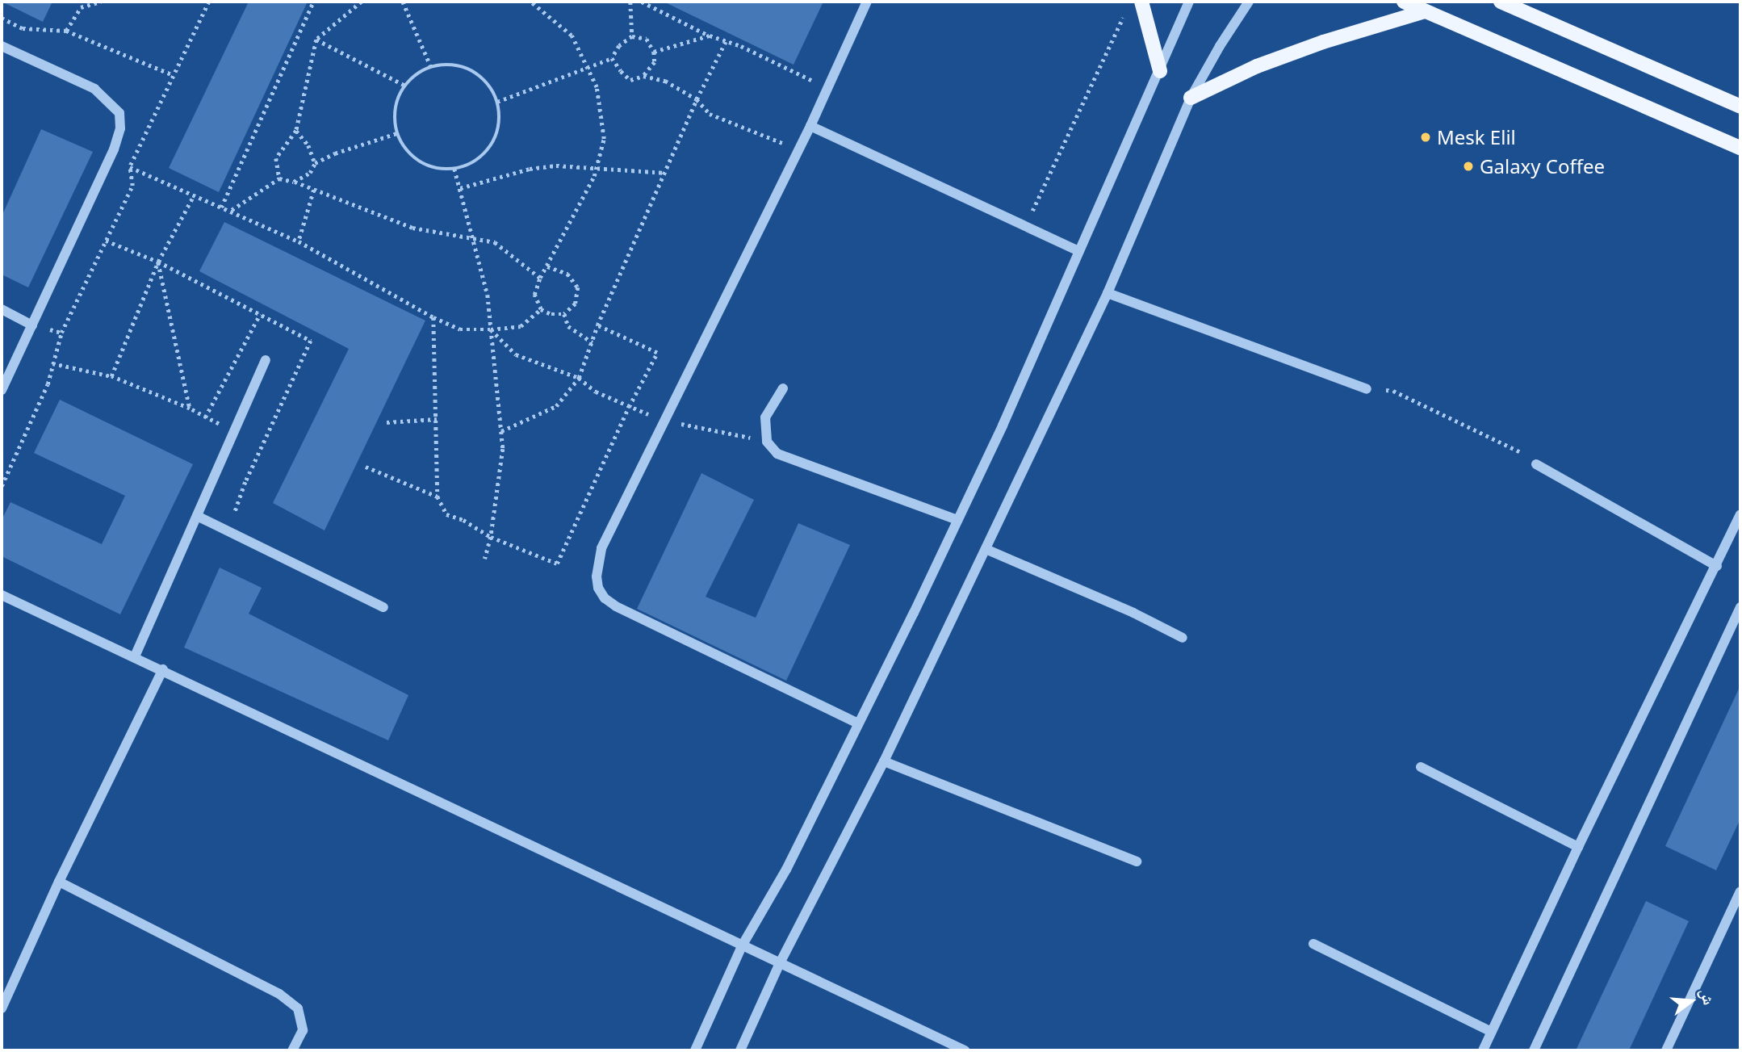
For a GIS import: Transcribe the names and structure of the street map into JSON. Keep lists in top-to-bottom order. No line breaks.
{"places":["Mesk Elil","Galaxy Coffee"],"north":"right"}
